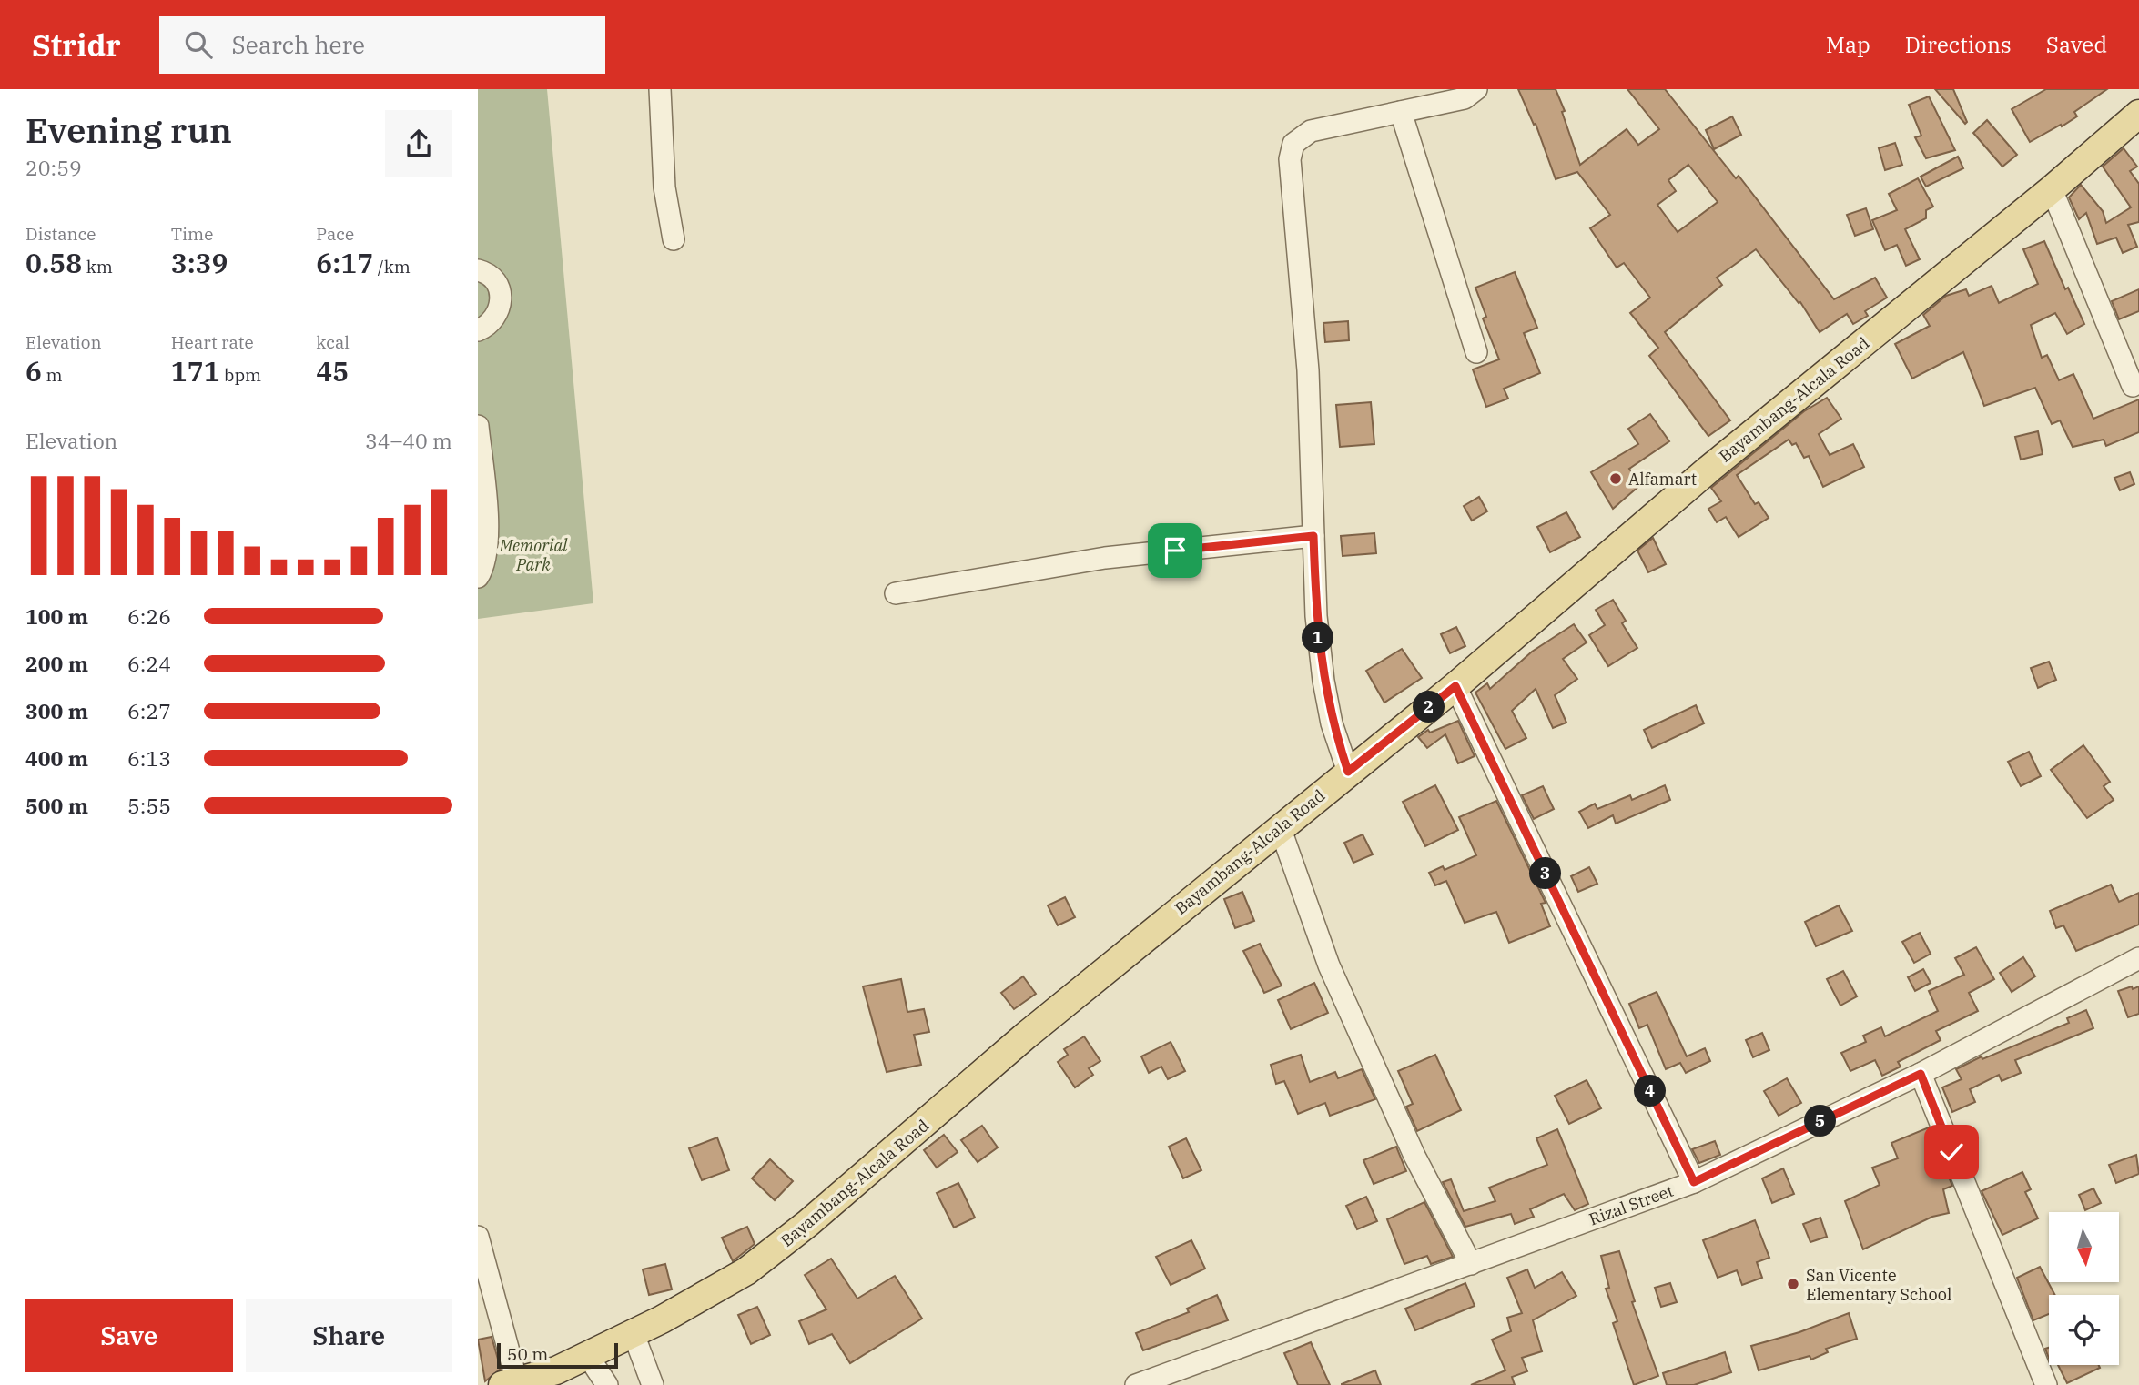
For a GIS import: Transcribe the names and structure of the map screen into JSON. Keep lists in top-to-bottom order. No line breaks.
{"streets":{"main road":["Bayambang-Alcala Road"],"street":["Rizal Street"]},"parks":["Memorial Park"],"places":["Alfamart","San Vicente Elementary School"],"scale_bar":"50 m","north":"bottom","page":{"header":"Stridr","search":"Search here","nav":["Map","Directions","Saved"],"heading":["Evening run","20:59"],"stats":[["Distance","0.58 km"],["Time","3:39"],["Pace","6:17 /km"],["Elevation","6 m"],["Heart rate","171 bpm"],["kcal","45"]],"chart":["Elevation","34–40 m"],"list":[{"name":"100 m","note":"6:26"},{"name":"200 m","note":"6:24"},{"name":"300 m","note":"6:27"},{"name":"400 m","note":"6:13"},{"name":"500 m","note":"5:55"}],"pins":["1","2","3","4","5"],"buttons":["Save","Share"],"scale":"50 m"}}
